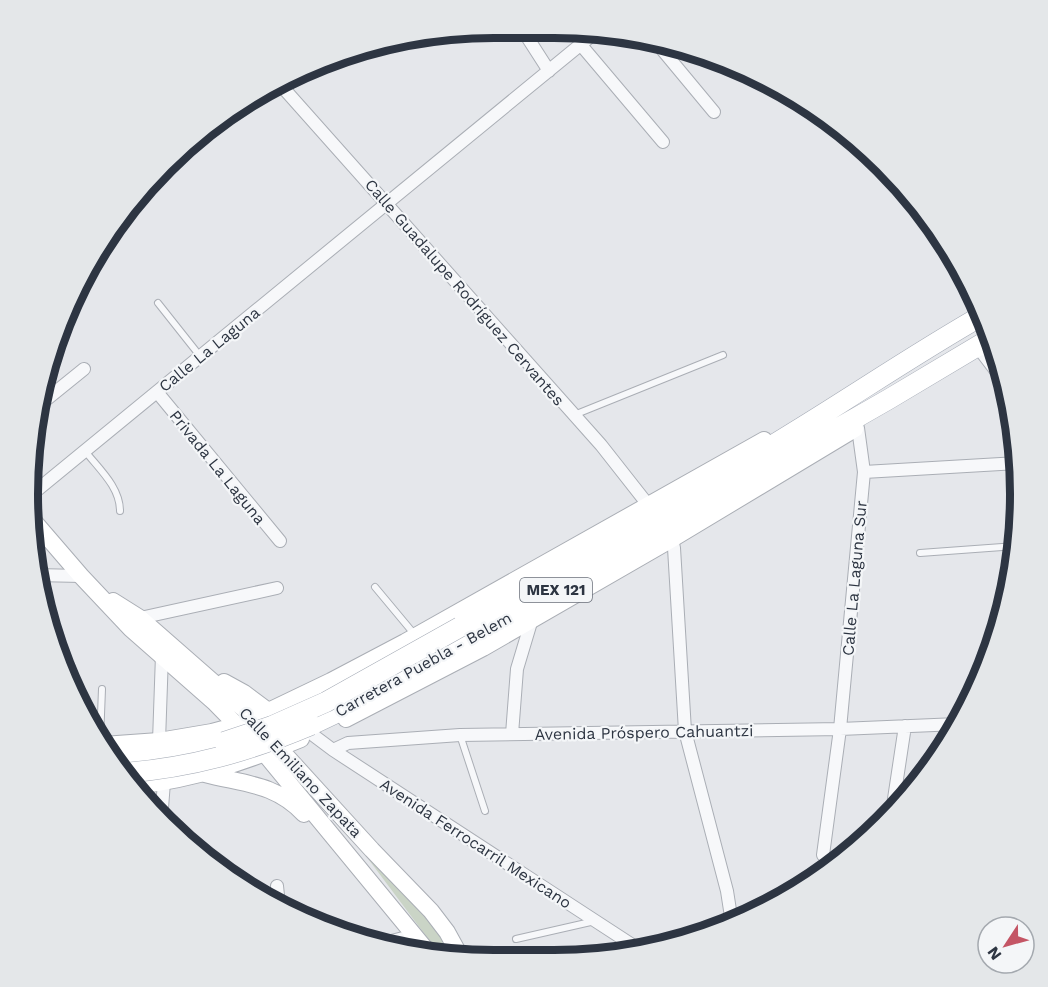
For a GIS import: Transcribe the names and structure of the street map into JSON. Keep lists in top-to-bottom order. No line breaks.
{"streets":{"main road":["MEX 121","Carretera Puebla - Belem"],"street":["Calle Guadalupe Rodríguez Cervantes","Calle La Laguna","Privada La Laguna","Calle La Laguna Sur","Avenida Próspero Cahuantzi","Calle Emiliano Zapata","Avenida Ferrocarril Mexicano"]},"crossings":[["Calle Guadalupe Rodríguez Cervantes","Calle La Laguna"],["Calle Guadalupe Rodríguez Cervantes","Carretera Puebla - Belem"],["Calle La Laguna","Privada La Laguna"],["Calle La Laguna Sur","Carretera Puebla - Belem"],["Calle La Laguna Sur","Avenida Próspero Cahuantzi"],["Carretera Puebla - Belem","Calle Emiliano Zapata"],["Carretera Puebla - Belem","Avenida Ferrocarril Mexicano"],["Avenida Próspero Cahuantzi","Avenida Ferrocarril Mexicano"]],"north":"bottom left"}
